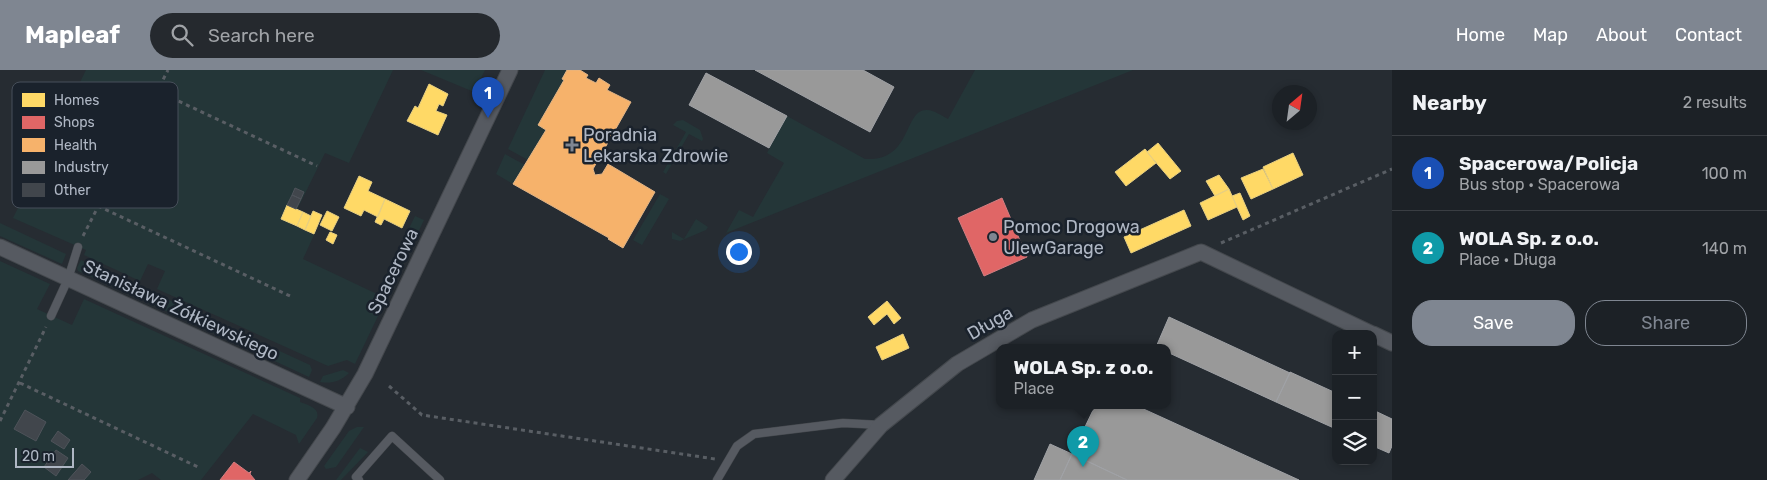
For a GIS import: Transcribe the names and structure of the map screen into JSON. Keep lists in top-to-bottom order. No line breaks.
{"streets":{"street":["Spacerowa","Stanisława Żółkiewskiego","Długa"]},"crossings":[["Spacerowa","Stanisława Żółkiewskiego"]],"places":{"health":["Poradnia Lekarska Zdrowie"],"other":["Pomoc Drogowa UlewGarage"]},"legend":["Homes","Shops","Health","Industry","Other"],"scale_bar":"20 m","north":"top right","page":{"header":"Mapleaf","search":"Search here","nav":["Home","Map","About","Contact"],"heading":["Nearby","2 results"],"pins":["1","2"],"list":[{"mark":"1","name":"Spacerowa/Policja","note":"Bus stop · Spacerowa","value":"100 m"},{"mark":"2","name":"WOLA Sp. z o.o.","note":"Place · Długa","value":"140 m"}],"buttons":["Save","Share"],"map_buttons":["+","−"],"popup":["WOLA Sp. z o.o.","Place"],"scale":"20 m"}}
